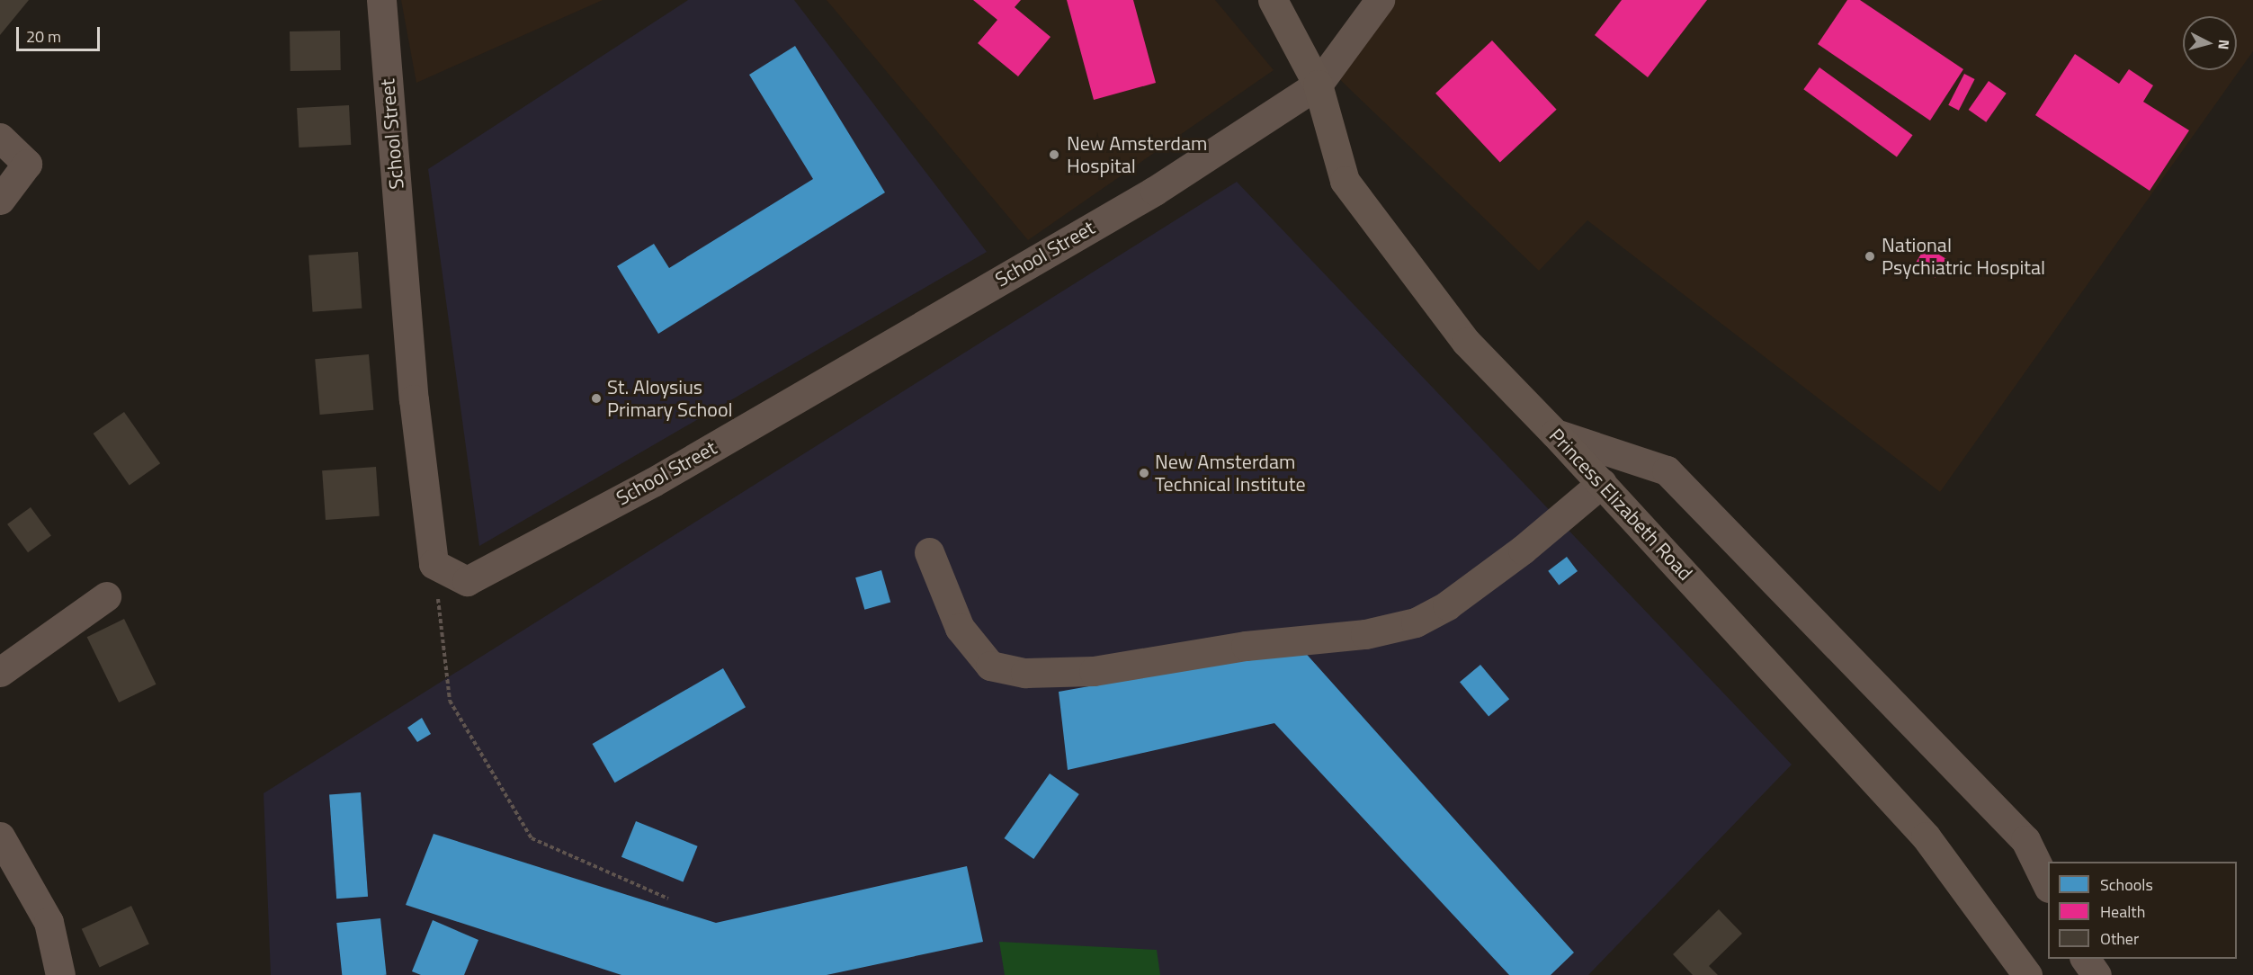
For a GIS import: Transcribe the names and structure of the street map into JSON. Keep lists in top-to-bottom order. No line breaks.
{"streets":{"main road":["Princess Elizabeth Road"],"street":["School Street"]},"crossings":[["School Street","Princess Elizabeth Road"]],"places":["New Amsterdam Hospital","National Psychiatric Hospital","St. Aloysius Primary School","New Amsterdam Technical Institute"],"legend":["Schools","Health","Other"],"scale_bar":"20 m","north":"right"}
